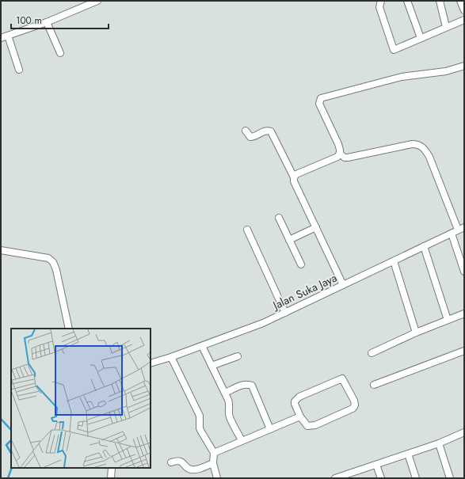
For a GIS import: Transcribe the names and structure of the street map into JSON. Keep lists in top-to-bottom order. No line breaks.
{"streets":{"street":["Jalan Suka Jaya"]},"scale_bar":"100 m"}
